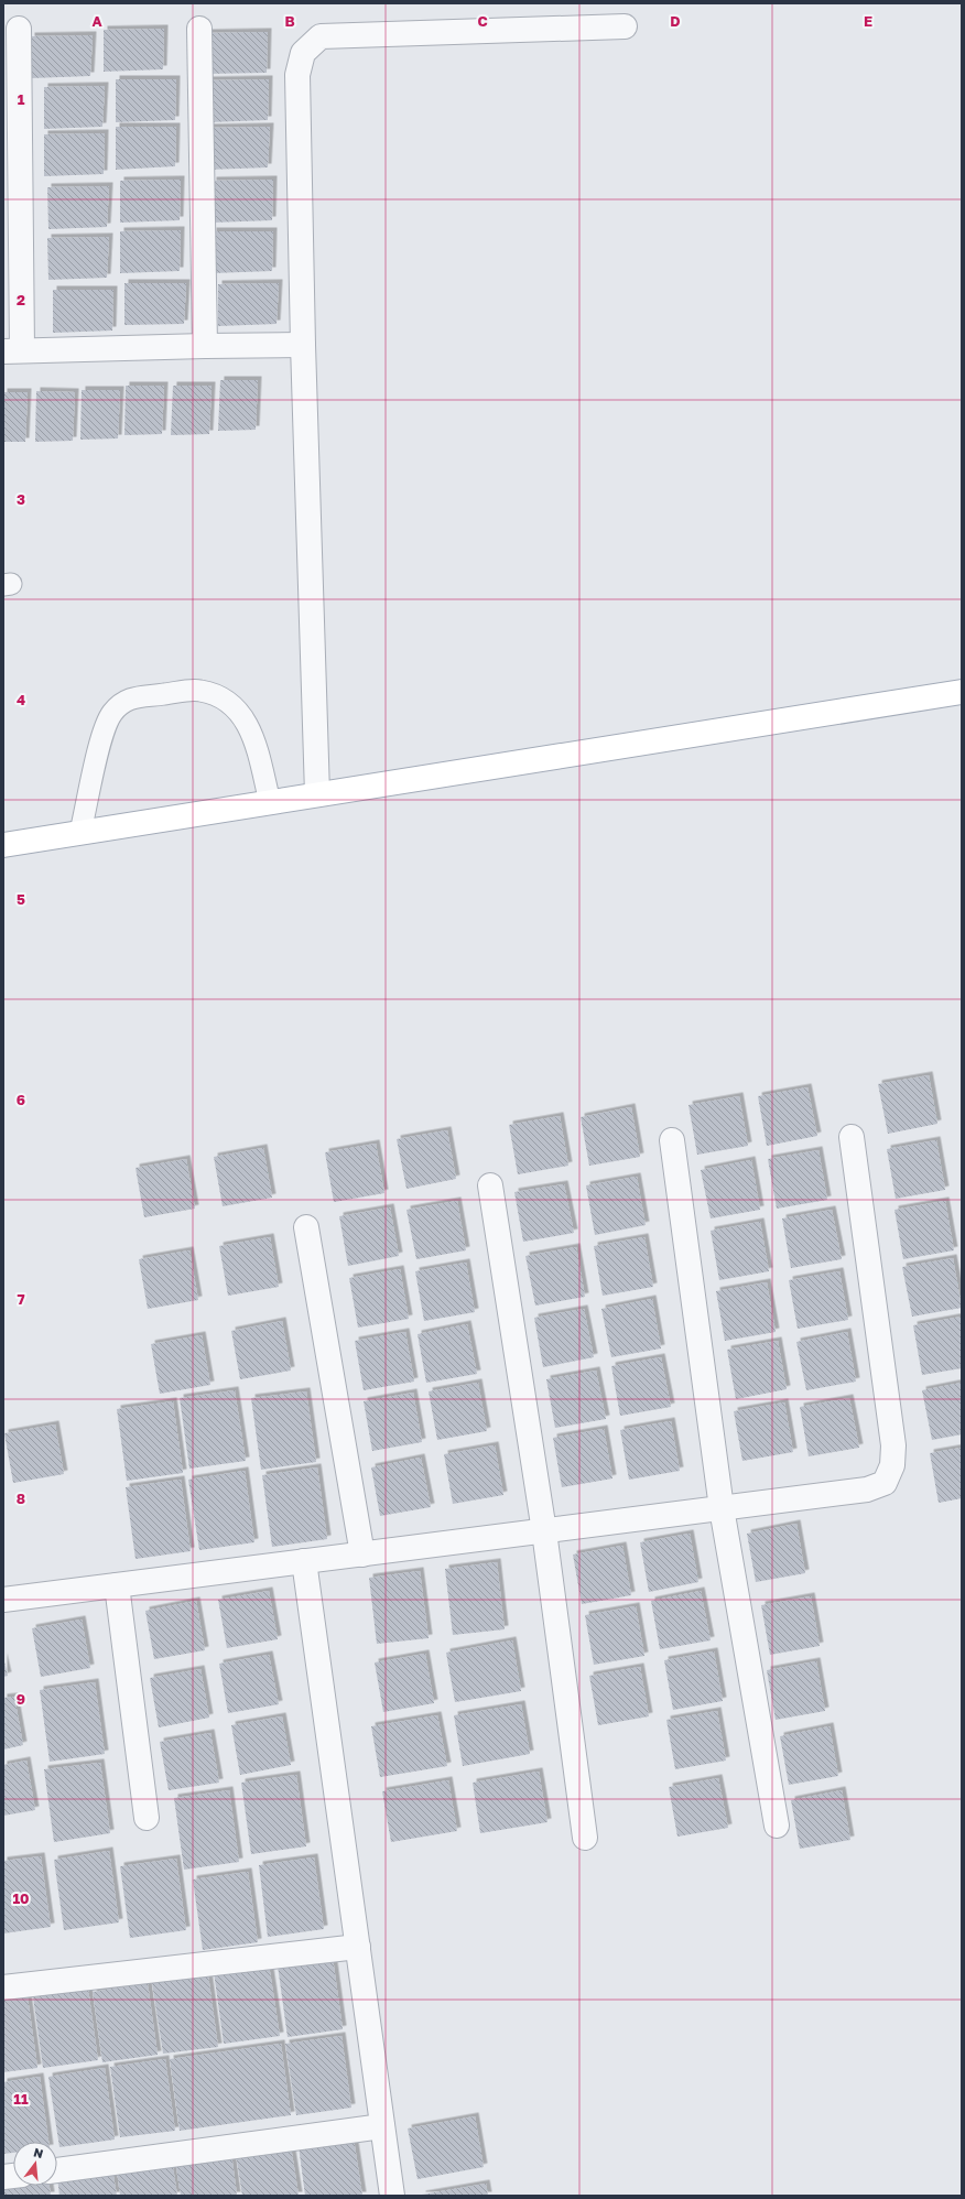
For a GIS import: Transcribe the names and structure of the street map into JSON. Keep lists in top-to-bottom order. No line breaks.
{"north":"top","grid":{"columns":["A","B","C","D","E"],"rows":["1","2","3","4","5","6","7","8","9","10","11"]}}
